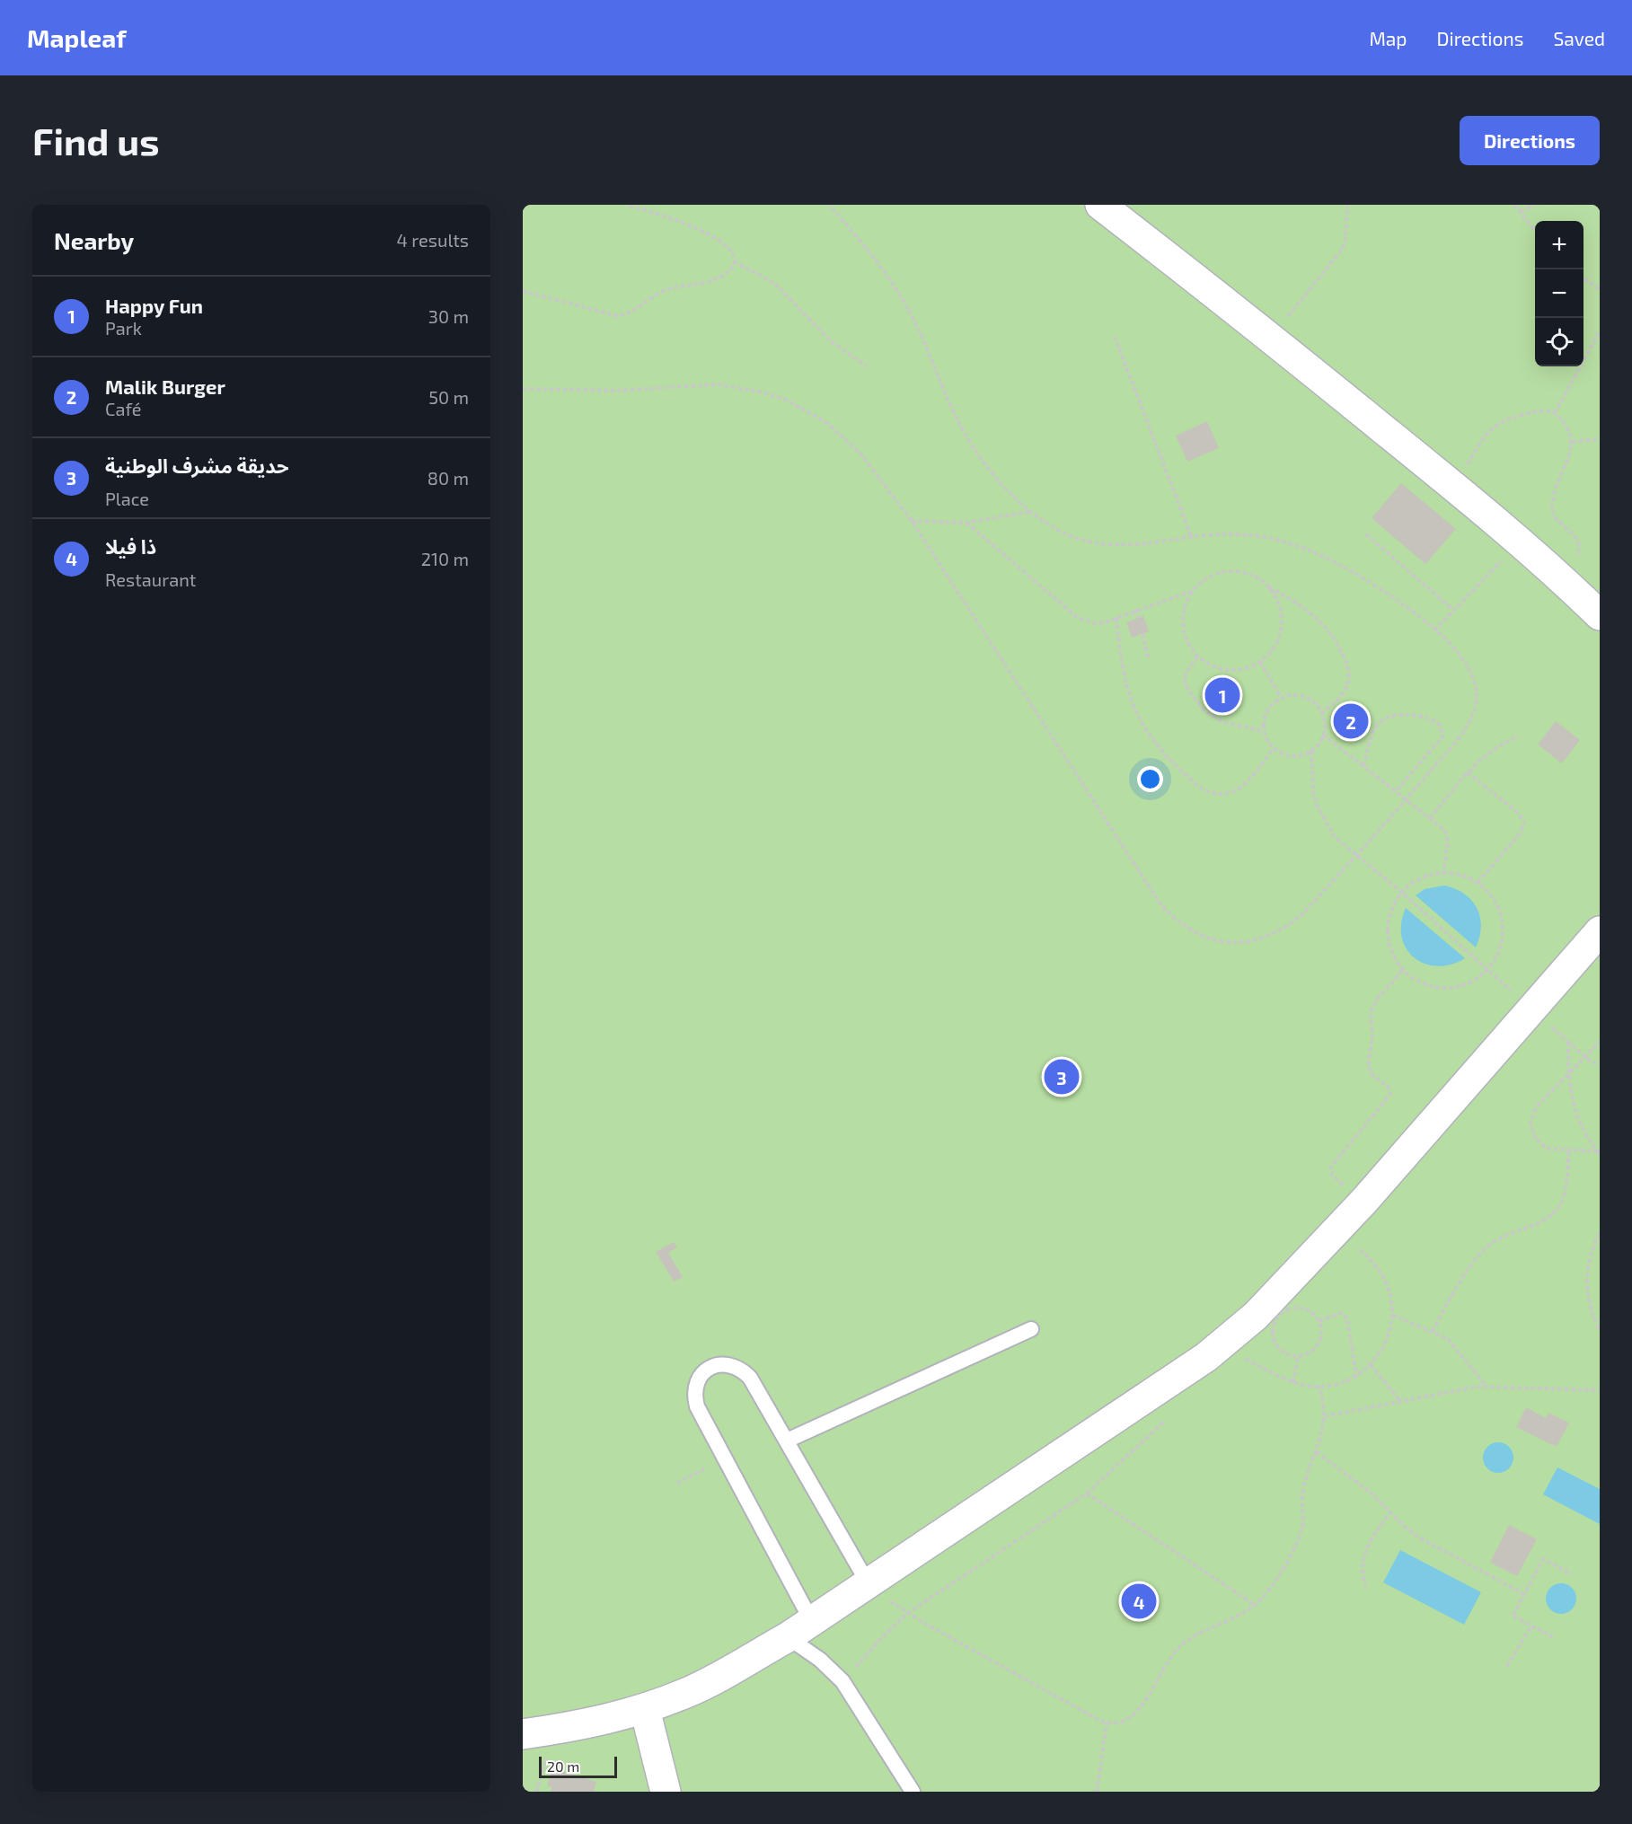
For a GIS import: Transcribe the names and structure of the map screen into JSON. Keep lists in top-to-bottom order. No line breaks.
{"scale_bar":"20 m","page":{"header":"Mapleaf","nav":["Map","Directions","Saved"],"buttons":"Directions","title":"Find us","heading":["Nearby","4 results"],"map_buttons":["+","−"],"list":[{"mark":"1","name":"Happy Fun","note":"Park","value":"30 m"},{"mark":"2","name":"Malik Burger","note":"Café","value":"50 m"},{"mark":"3","name":"حديقة مشرف الوطنية","note":"Place","value":"80 m"},{"mark":"4","name":"ذا فيلا","note":"Restaurant","value":"210 m"}],"pins":["1","2","3","4"],"scale":"20 m"}}
